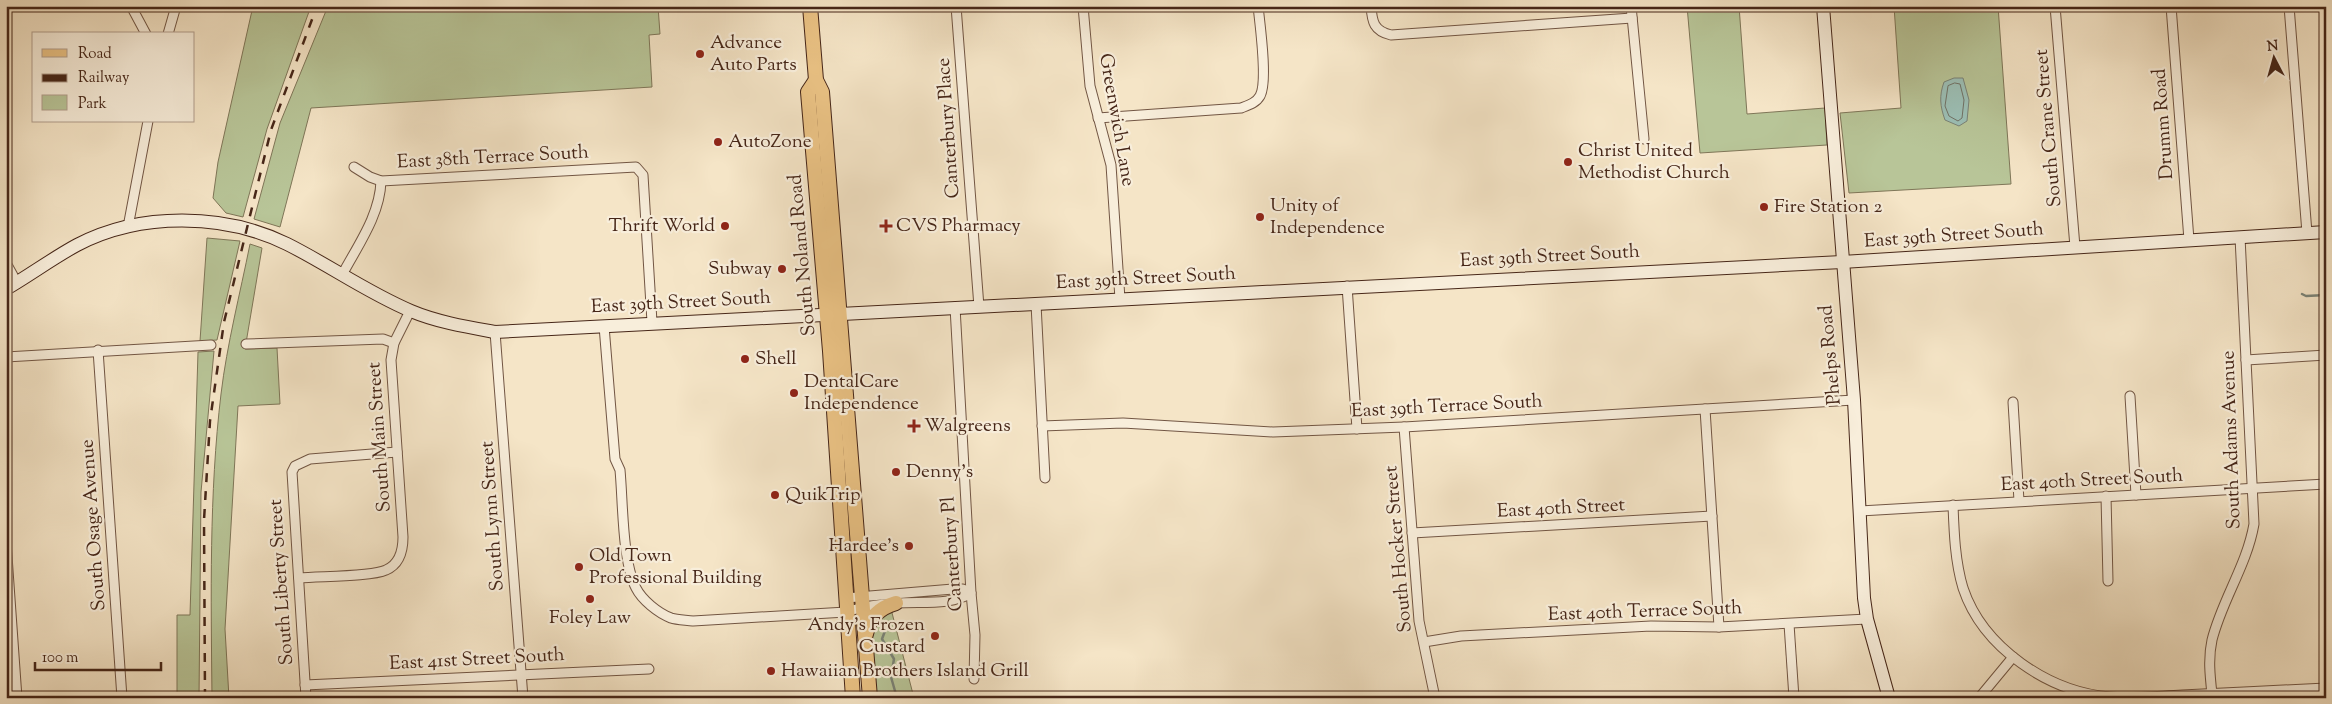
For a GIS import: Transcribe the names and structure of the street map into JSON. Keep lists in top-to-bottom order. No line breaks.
{"streets":{"main road":["East 39th Street South","South Noland Road","Phelps Road"],"street":["Greenwich Lane","Drumm Road","Canterbury Place","South Crane Street","East 38th Terrace South","East 39th Terrace South","South Main Street","South Adams Avenue","East 40th Street South","East 40th Street","South Lynn Street","South Osage Avenue","South Hocker Street","Canterbury Pl","South Liberty Street","East 40th Terrace South","East 41st Street South"]},"crossings":[["Greenwich Lane","East 39th Street South"],["Drumm Road","East 39th Street South"],["Canterbury Place","East 39th Street South"],["South Crane Street","East 39th Street South"],["East 38th Terrace South","East 39th Street South"],["East 39th Street South","South Noland Road"],["East 39th Street South","Phelps Road"],["East 39th Street South","South Main Street"],["East 39th Street South","South Adams Avenue"],["East 39th Street South","South Lynn Street"],["East 39th Street South","Canterbury Pl"],["Phelps Road","East 39th Terrace South"],["Phelps Road","East 40th Street South"],["Phelps Road","East 40th Terrace South"],["East 39th Terrace South","South Hocker Street"],["South Main Street","South Liberty Street"],["South Adams Avenue","East 40th Street South"],["East 40th Street","South Hocker Street"],["South Lynn Street","East 41st Street South"],["South Hocker Street","East 40th Terrace South"],["South Liberty Street","East 41st Street South"]],"places":{"other":["Advance Auto Parts","AutoZone","Christ United Methodist Church","Fire Station 2","Unity of Independence","Thrift World","Subway","Shell","DentalCare Independence","Denny's","QuikTrip","Hardee's","Old Town Professional Building","Foley Law","Andy's Frozen Custard","Hawaiian Brothers Island Grill"],"health":["CVS Pharmacy","Walgreens"]},"legend":["Road","Railway","Park"],"scale_bar":"100 m","north":"top"}
